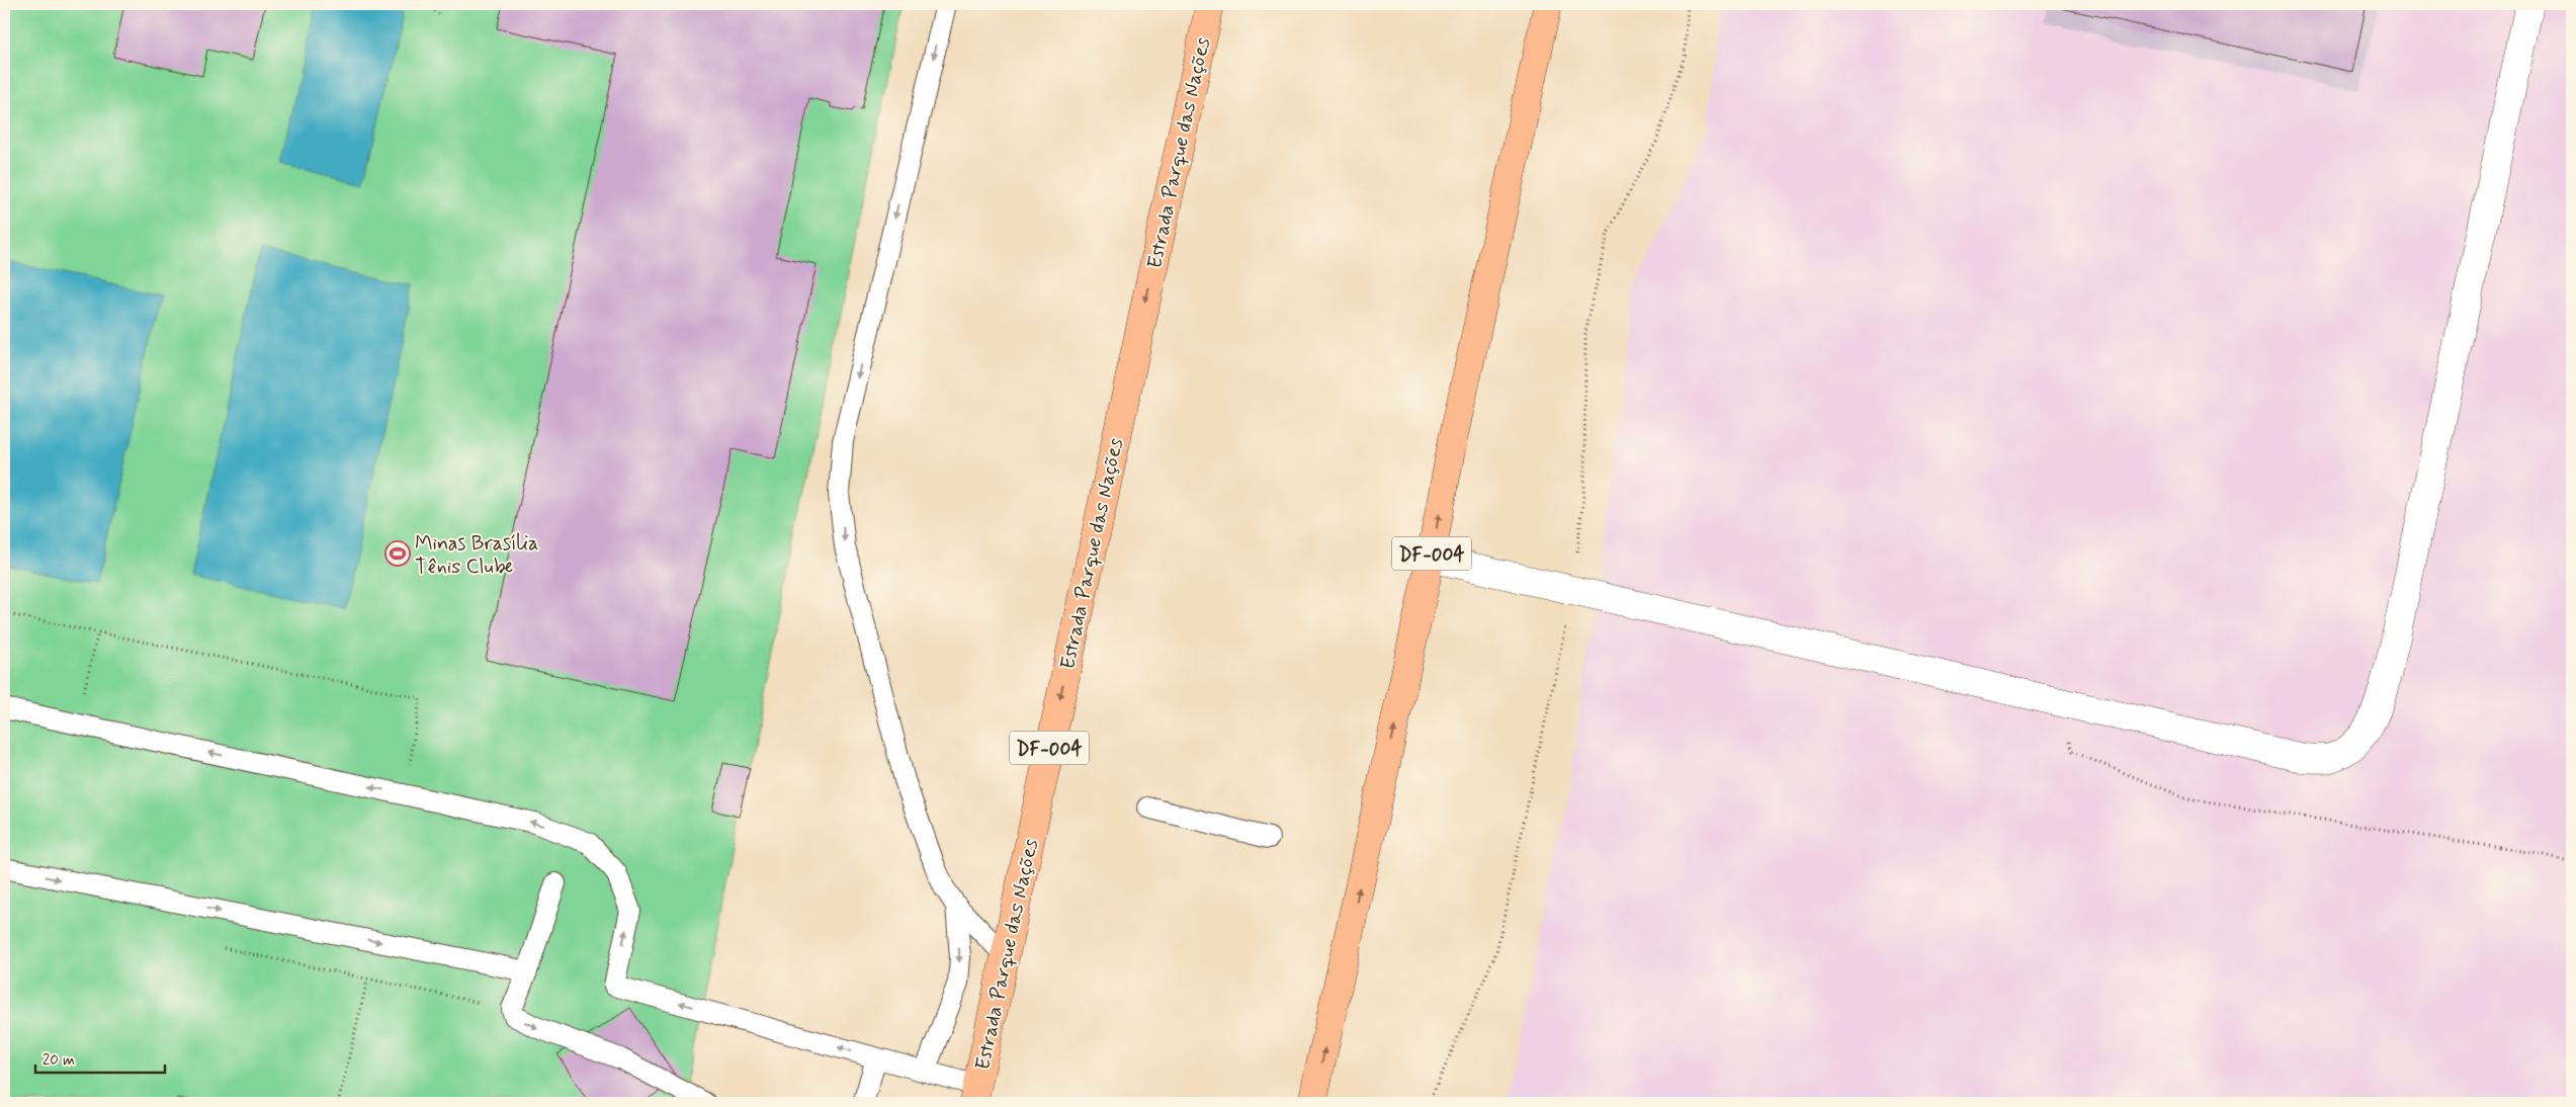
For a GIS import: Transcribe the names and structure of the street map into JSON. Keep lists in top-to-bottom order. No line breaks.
{"streets":{"highway":["Estrada Parque das Nações","DF-004"]},"one_way":["Estrada Parque das Nações"],"places":{"sports":["Minas Brasília Tênis Clube"]},"scale_bar":"20 m"}
